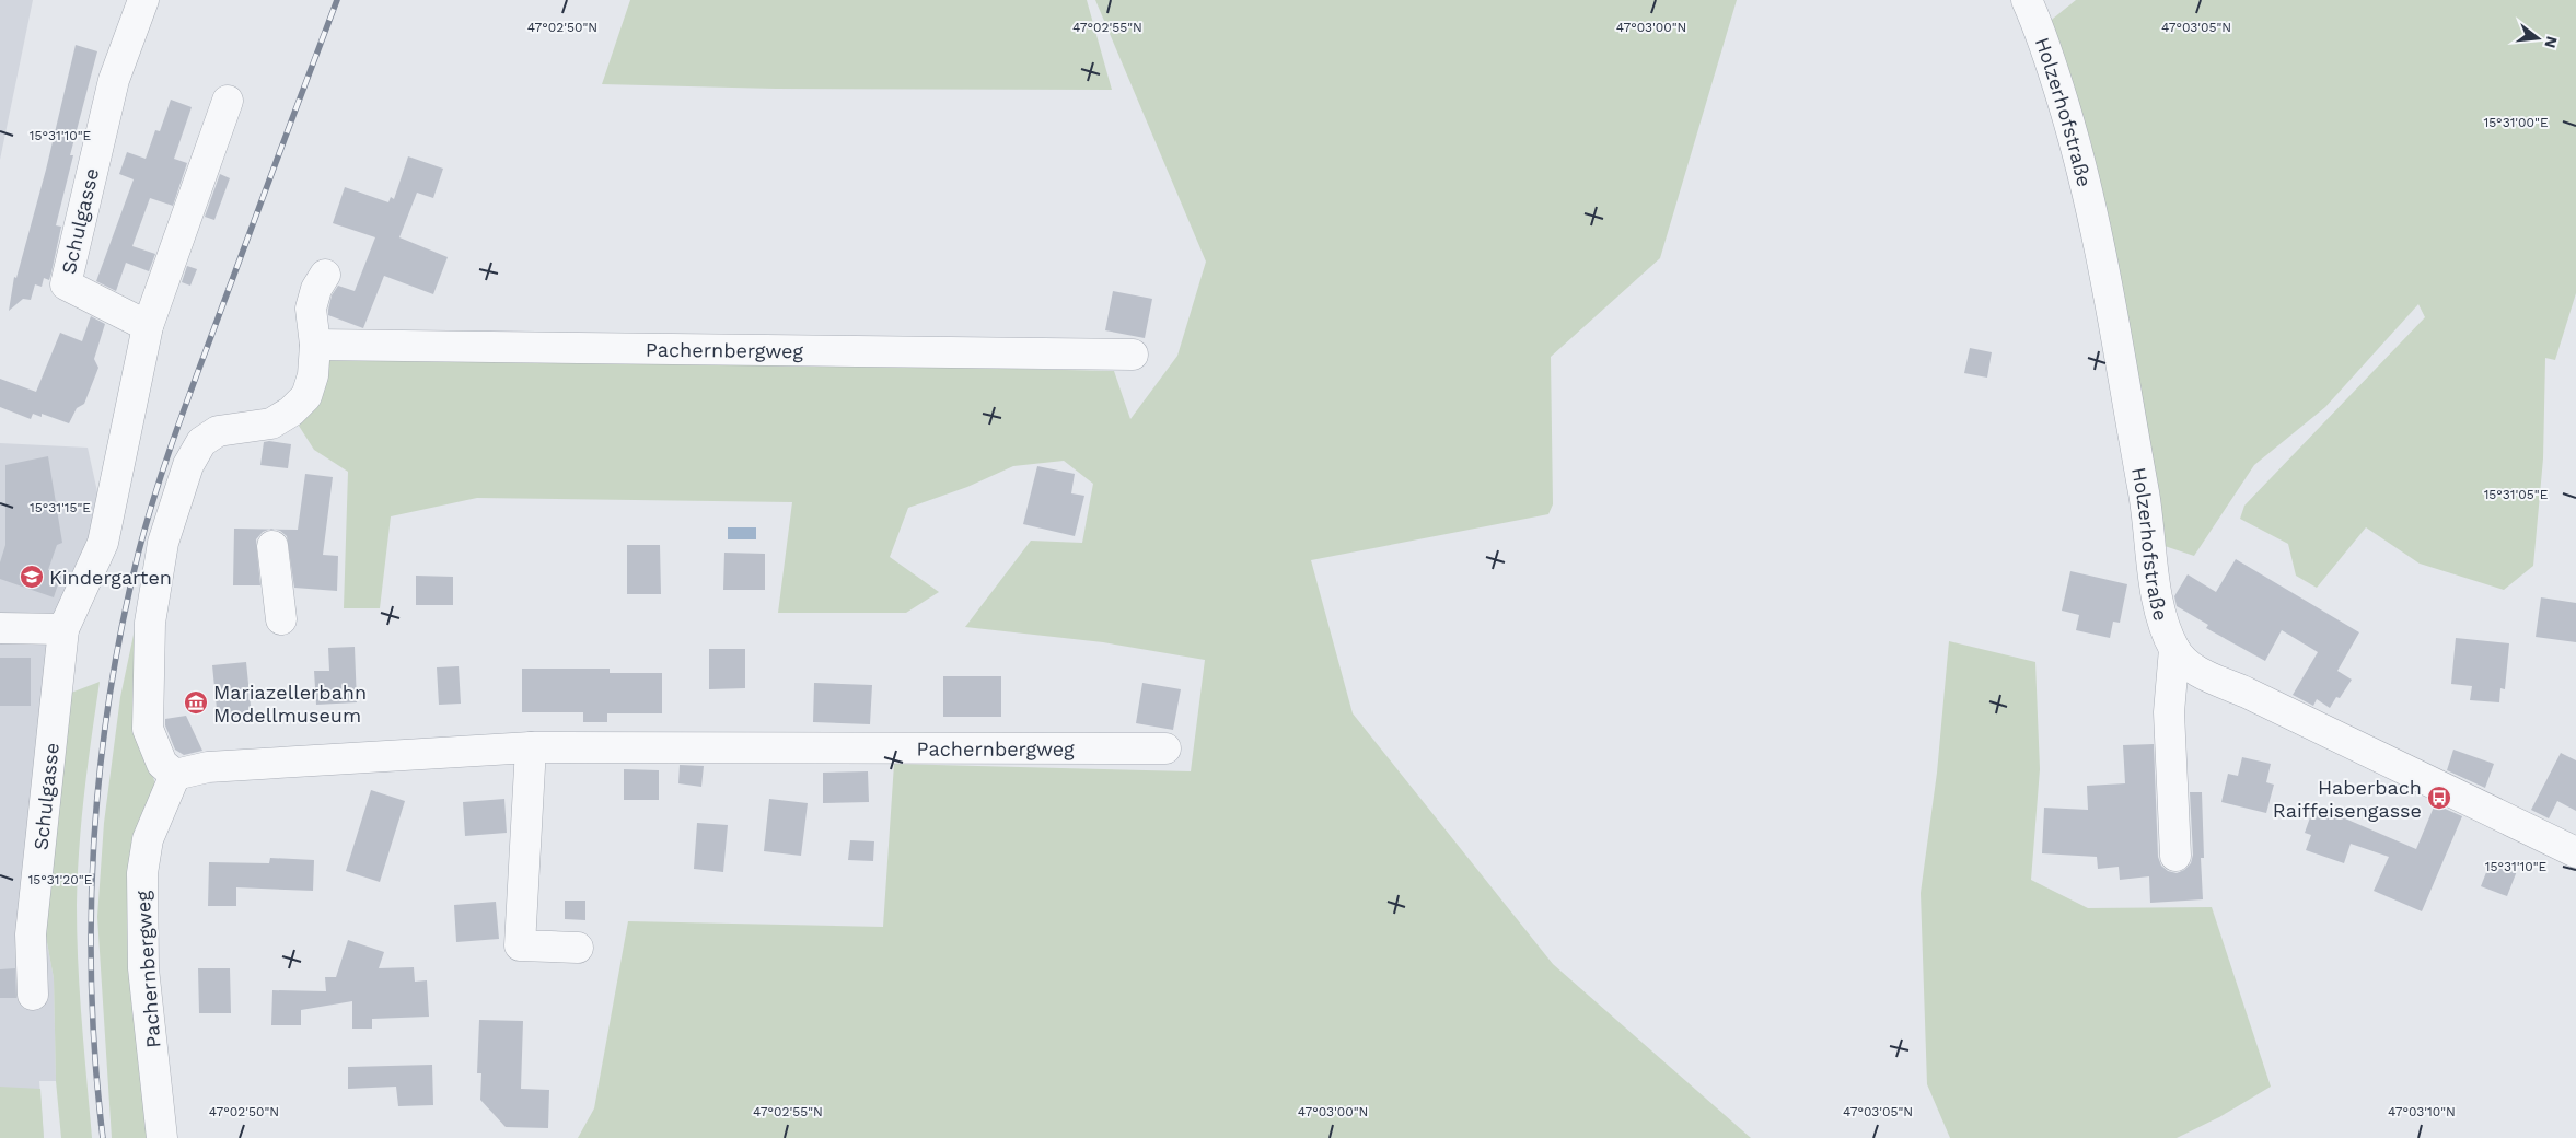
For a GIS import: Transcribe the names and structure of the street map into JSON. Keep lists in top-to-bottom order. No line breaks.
{"streets":{"street":["Holzerhofstraße","Schulgasse","Pachernbergweg"]},"places":{"school or university":["Kindergarten"],"museum":["Mariazellerbahn Modellmuseum"],"bus stop":["Haberbach Raiffeisengasse"]},"north":"right","coordinates":["47°02'50\"N","47°02'55\"N","47°03'00\"N","47°03'05\"N","15°31'00\"E","15°31'10\"E","15°31'05\"E","15°31'15\"E","15°31'20\"E","47°03'10\"N"]}
